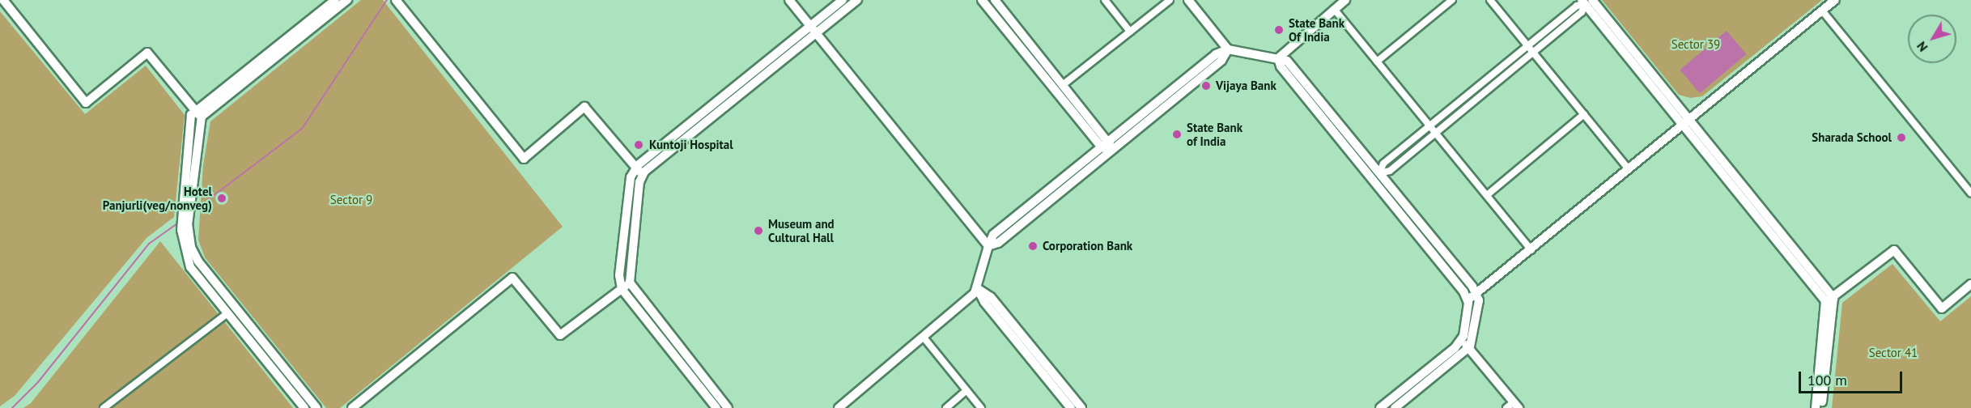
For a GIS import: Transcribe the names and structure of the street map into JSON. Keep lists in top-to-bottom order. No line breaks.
{"parks":["Sector 39","Sector 9","Sector 41"],"places":["State Bank Of India","Vijaya Bank","State Bank of India","Sharada School","Kuntoji Hospital","Hotel Panjurli(veg/nonveg)","Museum and Cultural Hall","Corporation Bank"],"scale_bar":"100 m","north":"bottom left"}
